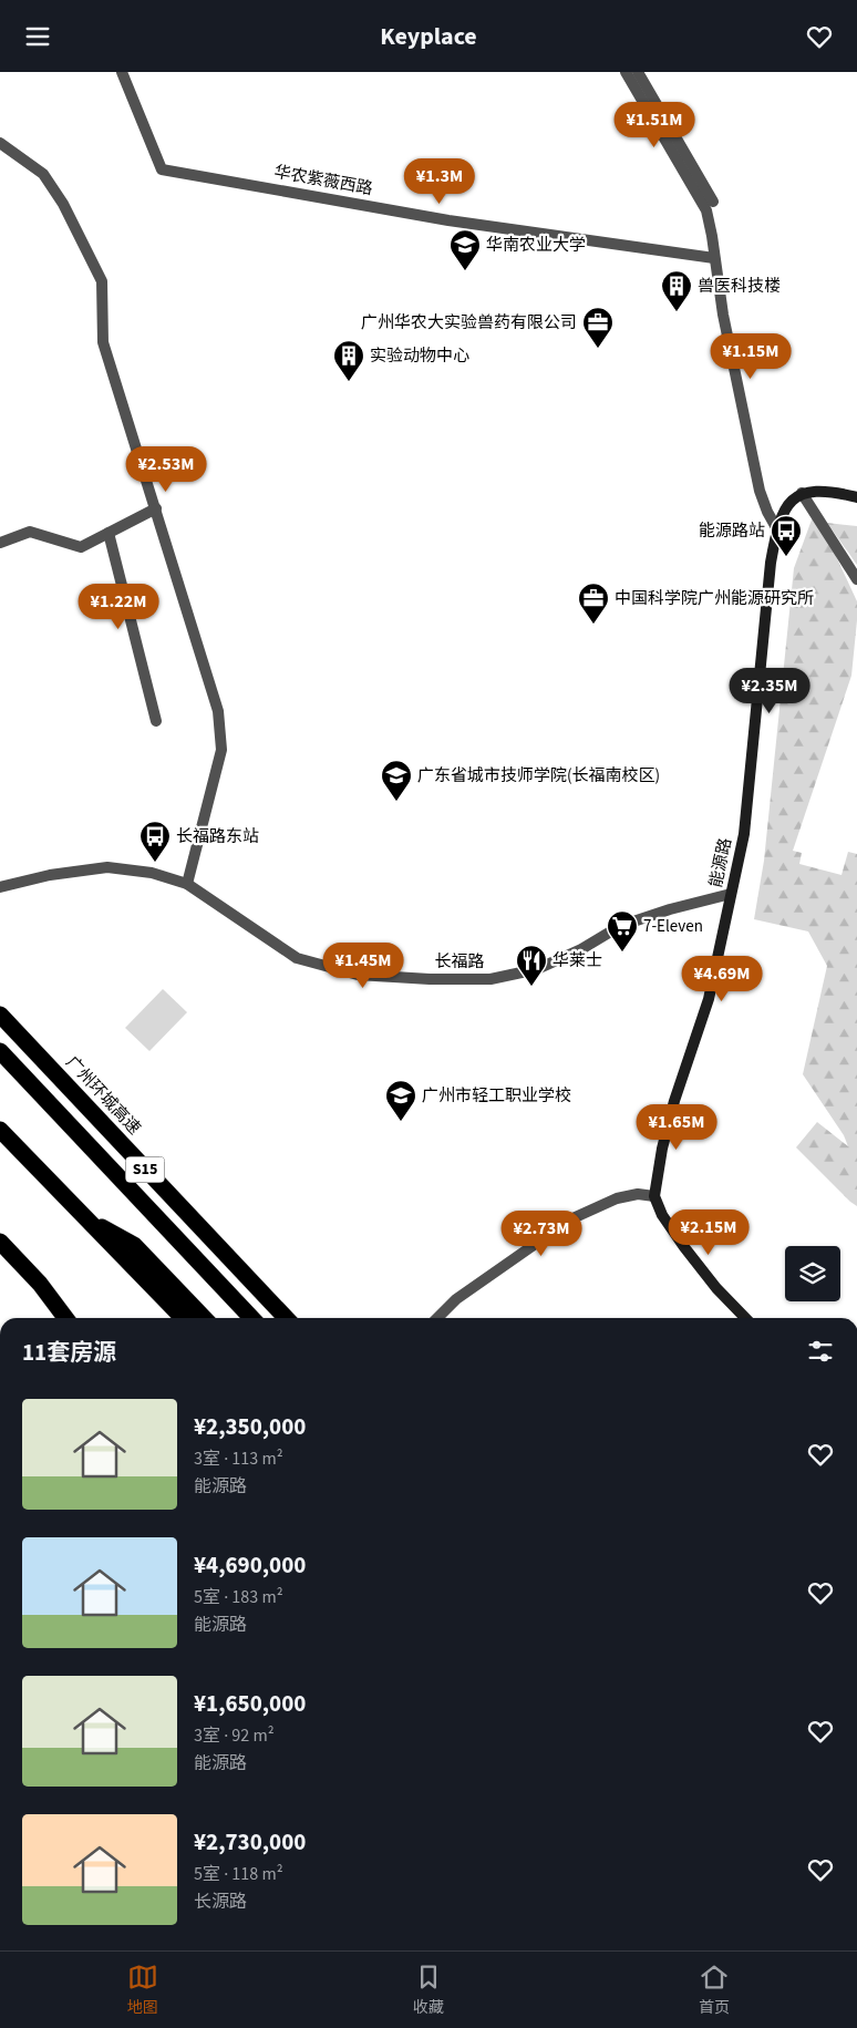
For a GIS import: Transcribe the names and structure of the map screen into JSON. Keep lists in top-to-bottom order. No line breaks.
{"streets":{"highway":["广州环城高速","S15"],"street":["华农紫薇西路","能源路","长福路"]},"crossings":[["能源路","长福路"]],"places":{"school or university":["华南农业大学","广东省城市技师学院(长福南校区)","广州市轻工职业学校"],"building":["兽医科技楼","实验动物中心"],"office":["广州华农大实验兽药有限公司","中国科学院广州能源研究所"],"bus stop":["能源路站","长福路东站"],"supermarket":["7-Eleven"],"restaurant":["华莱士"]},"page":{"header":"Keyplace","price":["¥1.51M","¥1.3M","¥1.15M","¥2.53M","¥1.22M","¥2.35M","¥1.45M","¥4.69M","¥1.65M","¥2.15M","¥2.73M"],"heading":"11套房源","list":[{"name":"¥2,350,000","note":"3室 · 113 m² · 能源路"},{"name":"¥4,690,000","note":"5室 · 183 m² · 能源路"},{"name":"¥1,650,000","note":"3室 · 92 m² · 能源路"},{"name":"¥2,730,000","note":"5室 · 118 m² · 长源路"}],"tabs":["地图","收藏","首页"]}}
